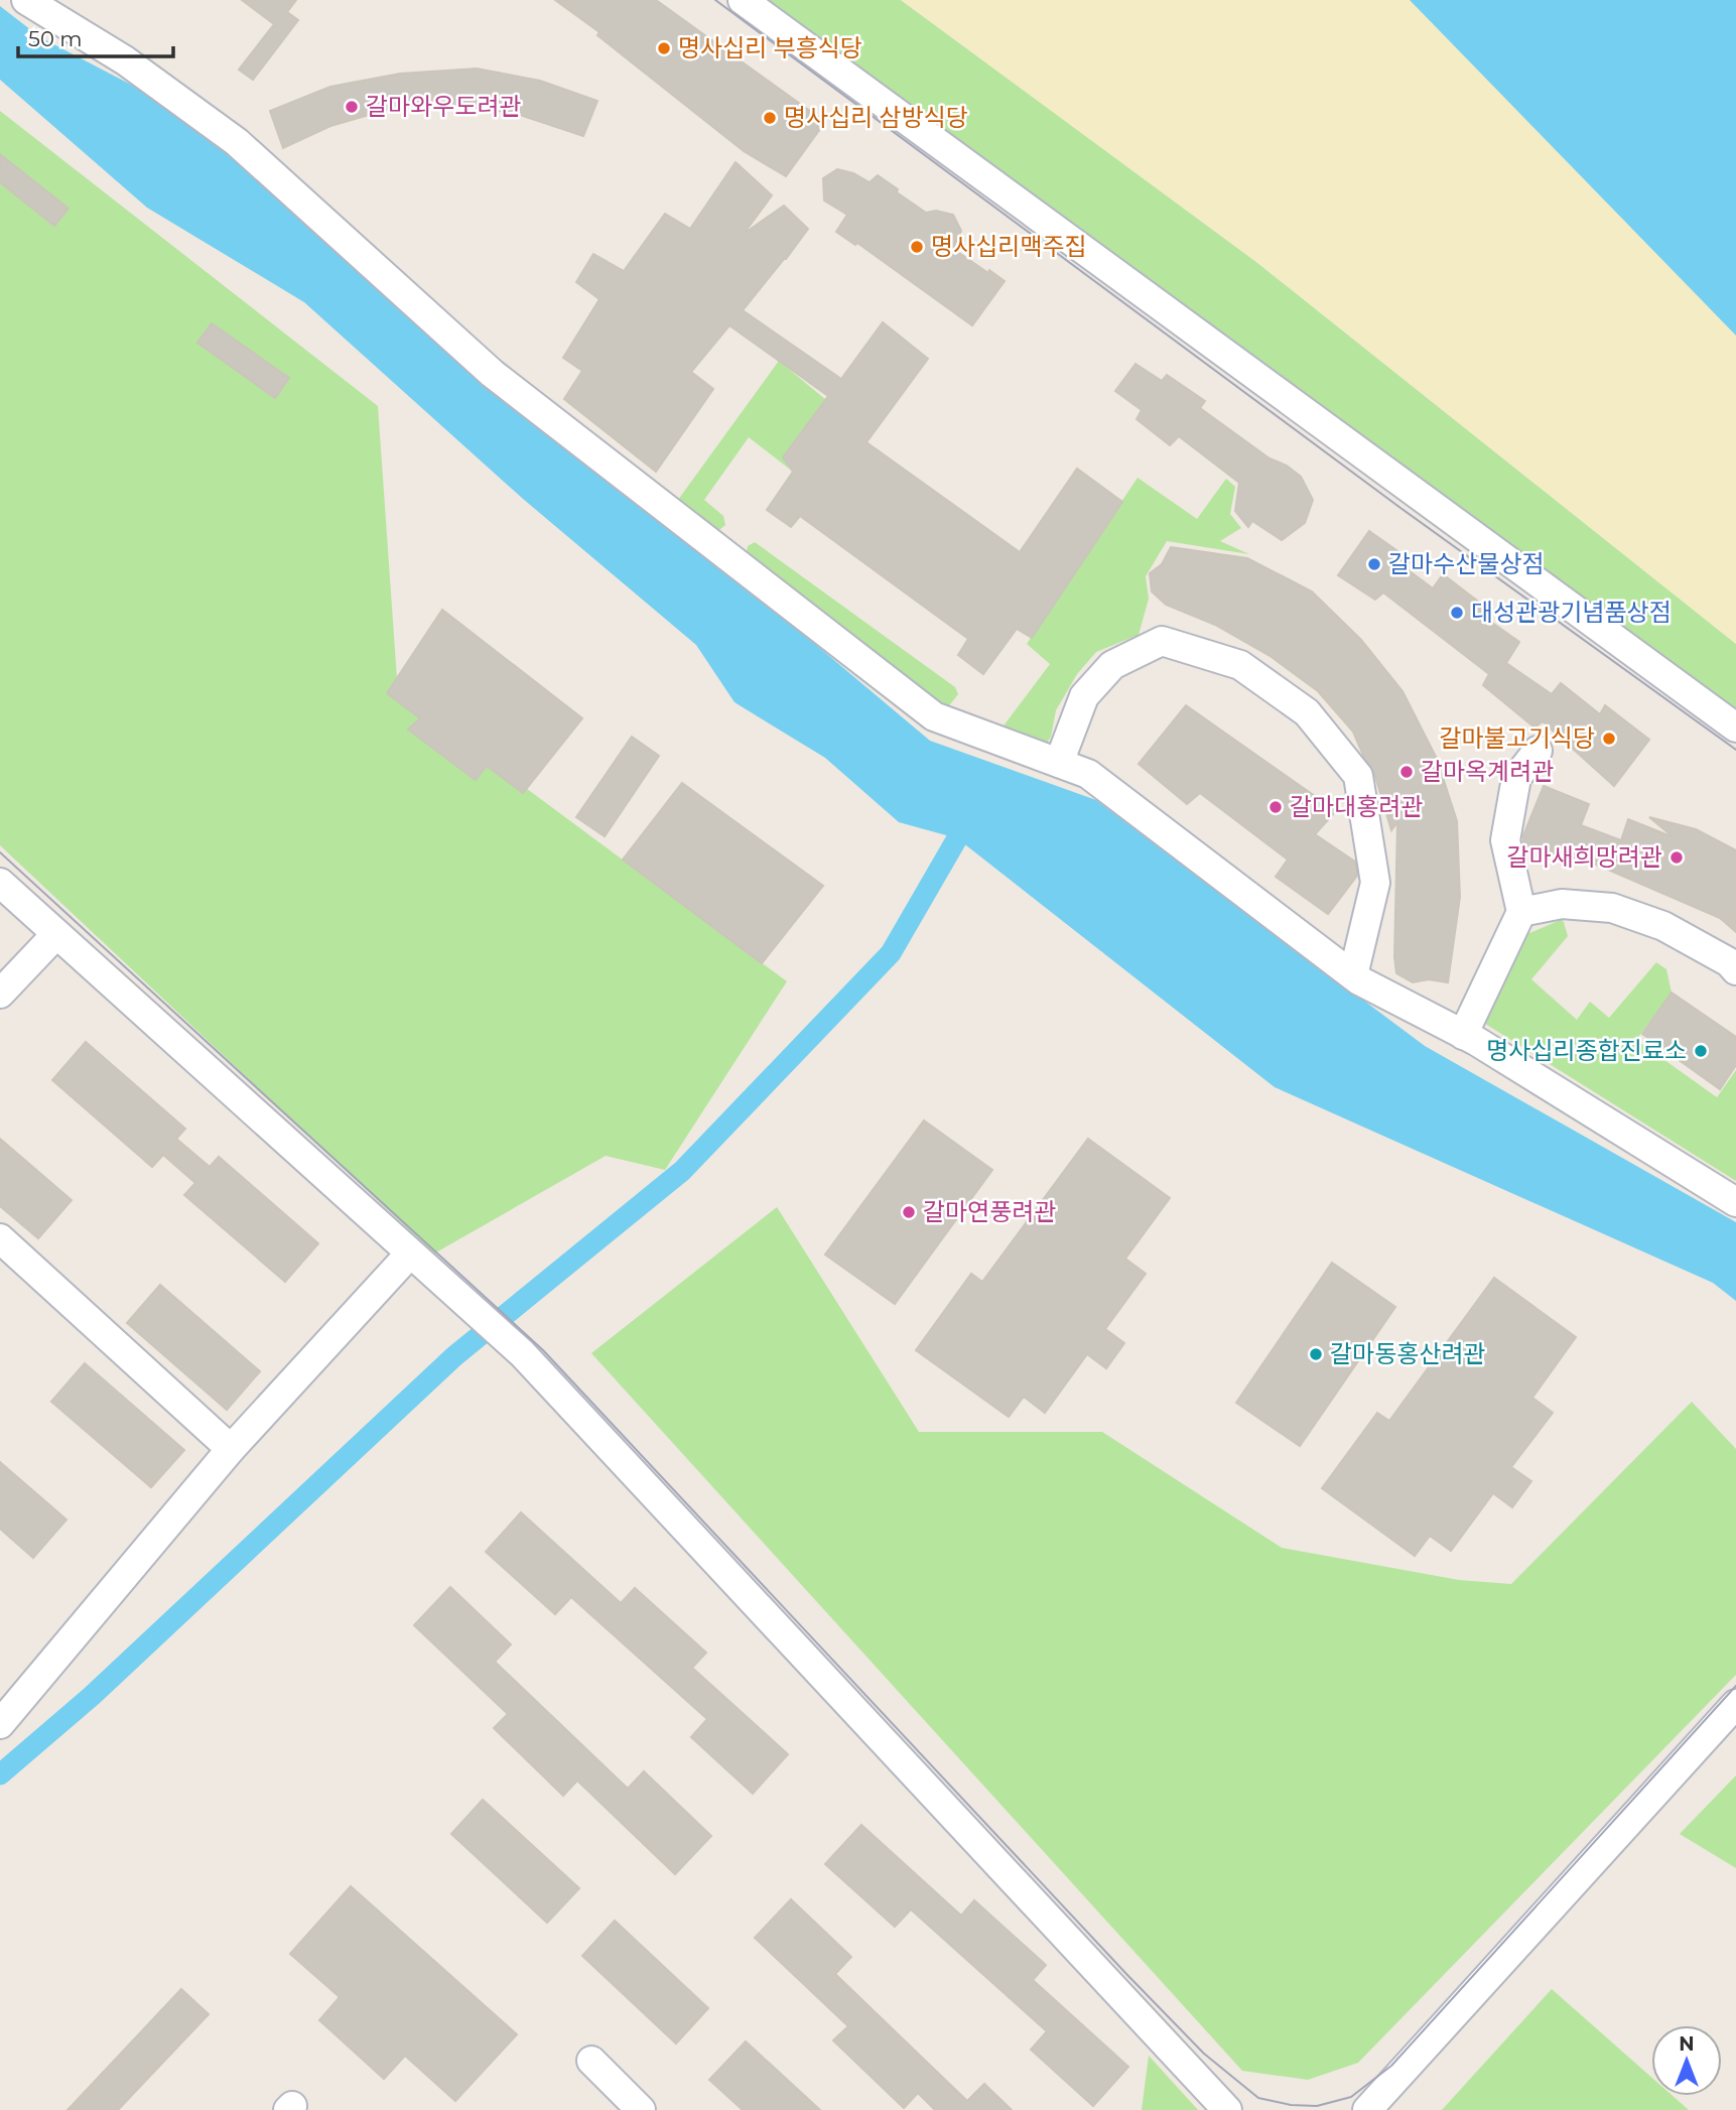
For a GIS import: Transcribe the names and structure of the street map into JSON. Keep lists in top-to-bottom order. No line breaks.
{"places":["명사십리 부흥식당","갈마와우도려관","명사십리 삼방식당","명사십리맥주집","갈마수산물상점","대성관광기념품상점","갈마불고기식당","갈마옥계려관","갈마대홍려관","갈마새희망려관","명사십리종합진료소","갈마연풍려관","갈마동홍산려관"],"scale_bar":"50 m","north":"top"}
